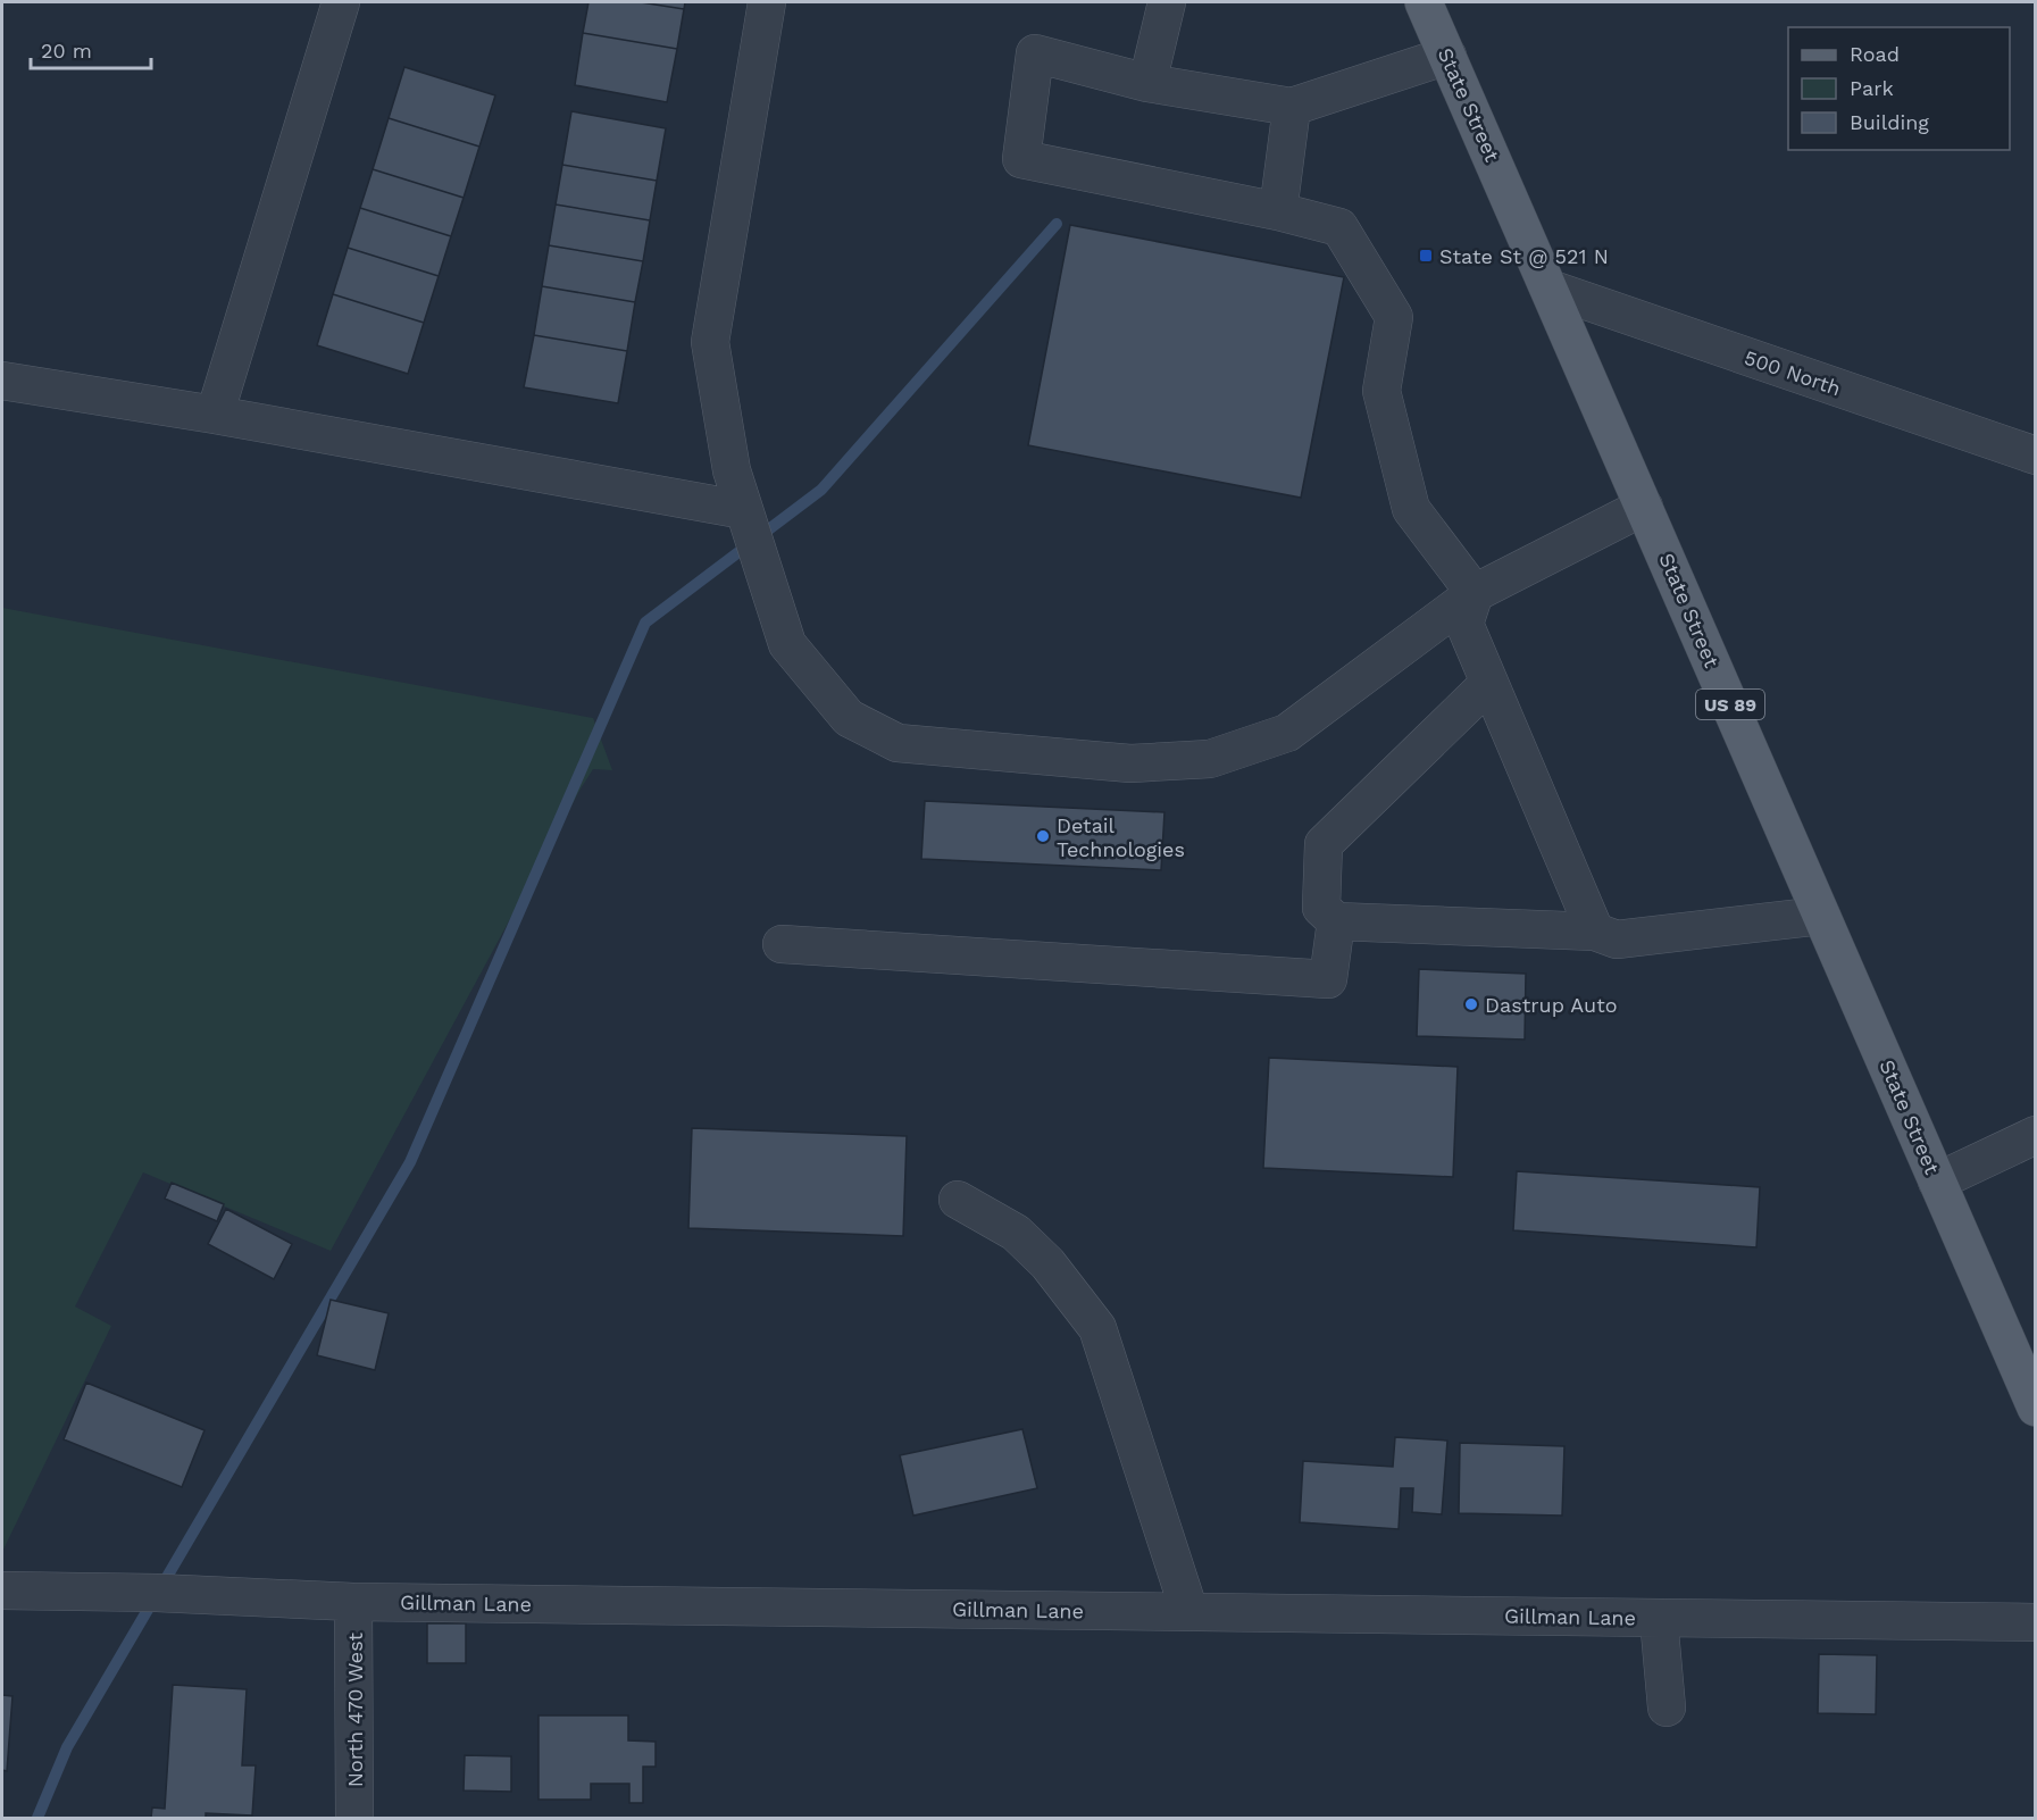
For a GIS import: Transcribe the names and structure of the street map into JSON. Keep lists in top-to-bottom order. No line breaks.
{"streets":{"main road":["State Street","US 89"],"street":["500 North","Gillman Lane","North 470 West"]},"crossings":[["State Street","500 North"],["Gillman Lane","North 470 West"]],"places":{"transit":["State St @ 521 N"],"other":["Detail Technologies","Dastrup Auto"]},"legend":["Road","Park","Building"],"scale_bar":"20 m"}
